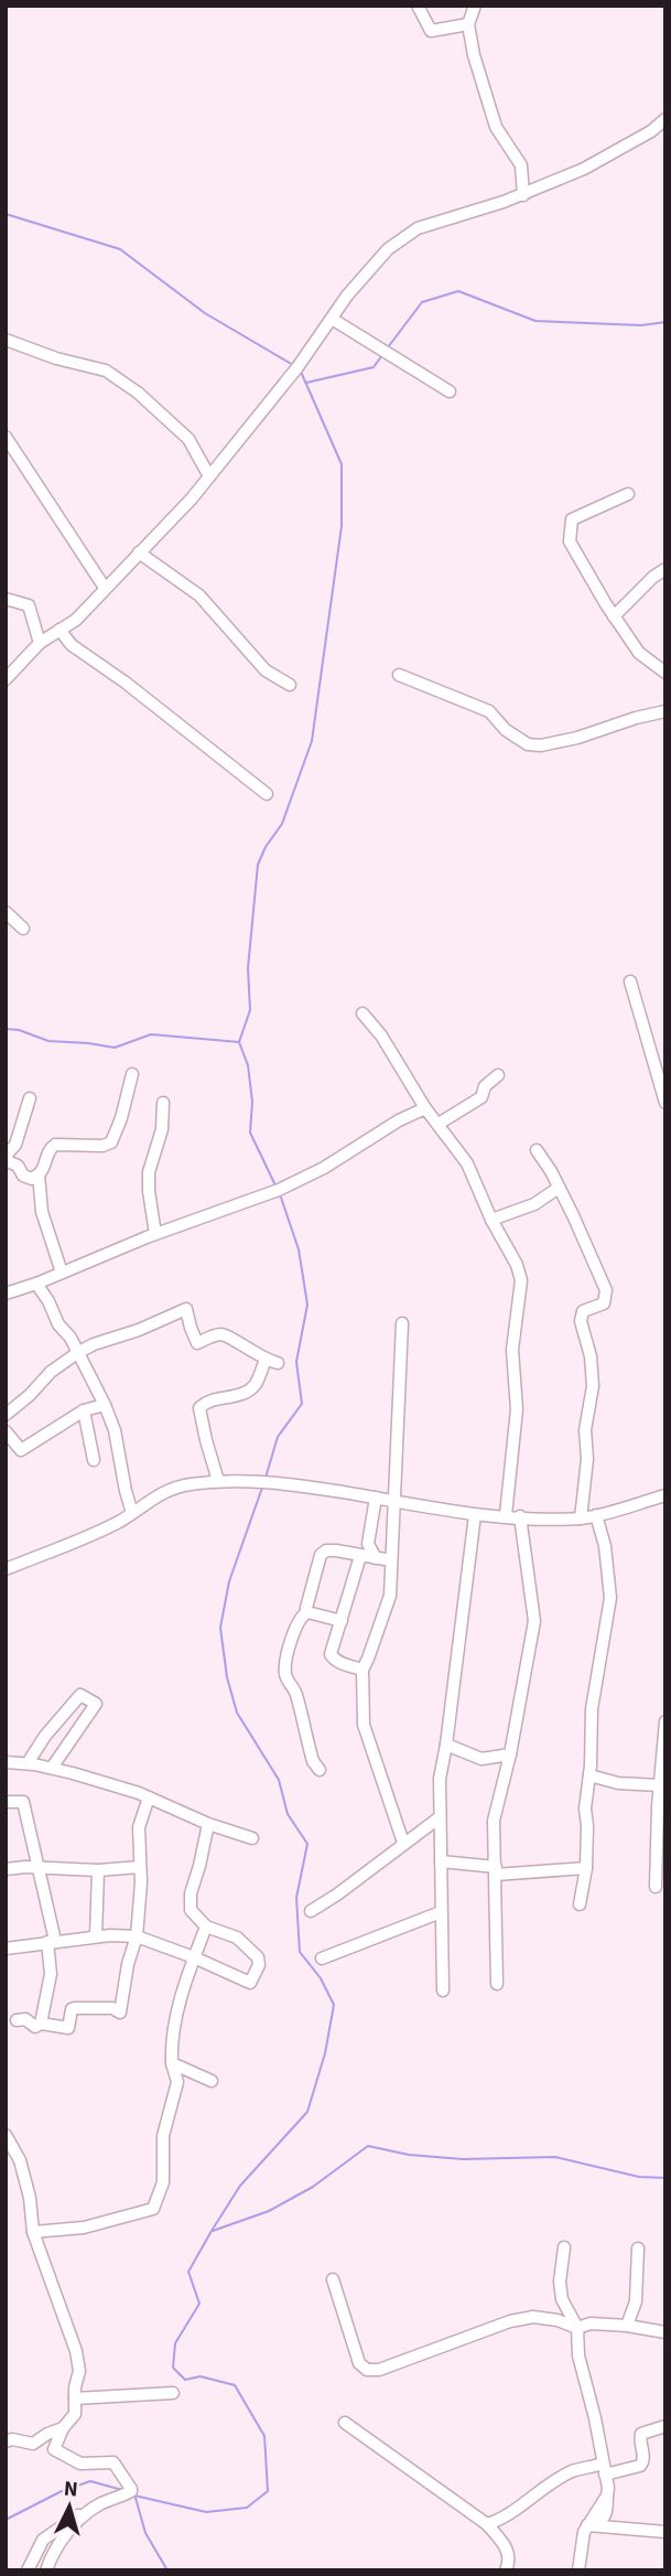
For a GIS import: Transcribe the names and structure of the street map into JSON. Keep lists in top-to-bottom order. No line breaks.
{"north":"top"}
